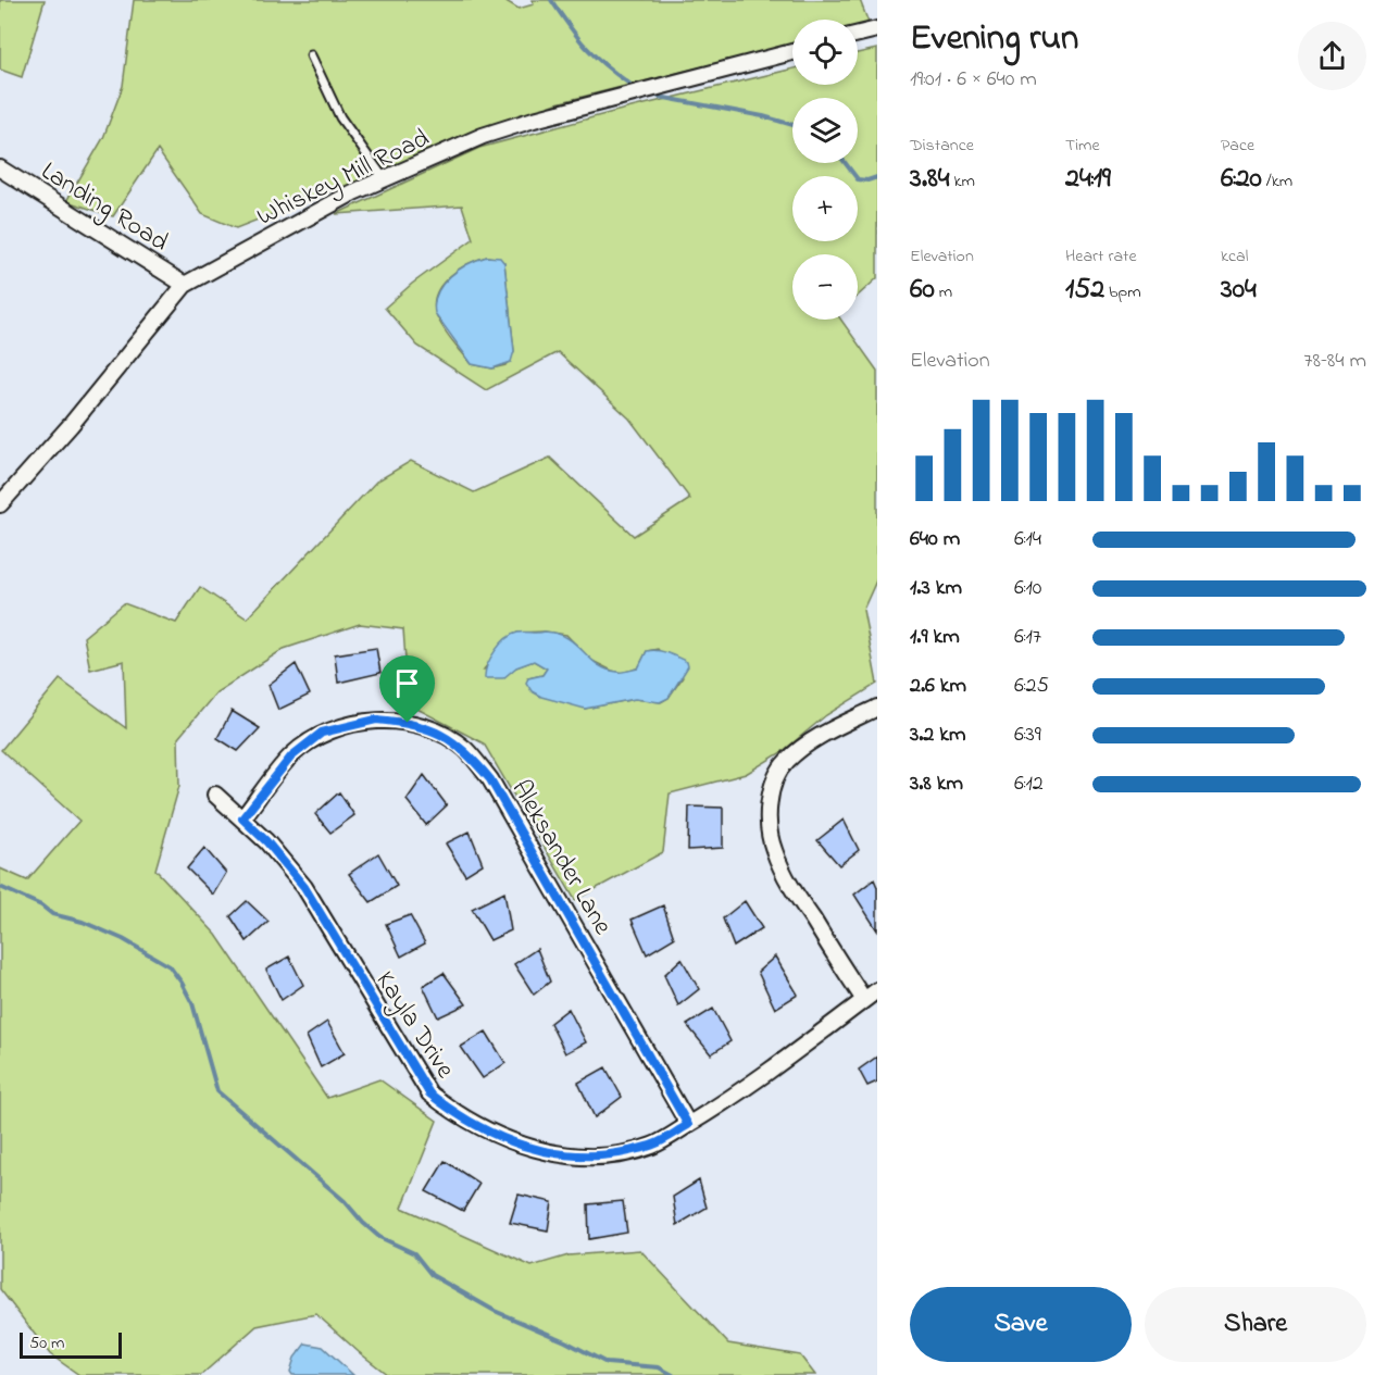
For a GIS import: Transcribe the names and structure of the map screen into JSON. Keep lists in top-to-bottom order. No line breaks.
{"streets":{"street":["Whiskey Mill Road","Landing Road","Aleksander Lane","Kayla Drive"]},"crossings":[["Whiskey Mill Road","Landing Road"],["Aleksander Lane","Kayla Drive"]],"scale_bar":"50 m","page":{"heading":["Evening run","19:01 · 6 × 640 m"],"map_buttons":["+","−"],"stats":[["Distance","3.84 km"],["Time","24:19"],["Pace","6:20 /km"],["Elevation","60 m"],["Heart rate","152 bpm"],["kcal","304"]],"chart":["Elevation","78–84 m"],"list":[{"name":"640 m","note":"6:14"},{"name":"1.3 km","note":"6:10"},{"name":"1.9 km","note":"6:17"},{"name":"2.6 km","note":"6:25"},{"name":"3.2 km","note":"6:39"},{"name":"3.8 km","note":"6:12"}],"buttons":["Save","Share"],"scale":"50 m"}}
